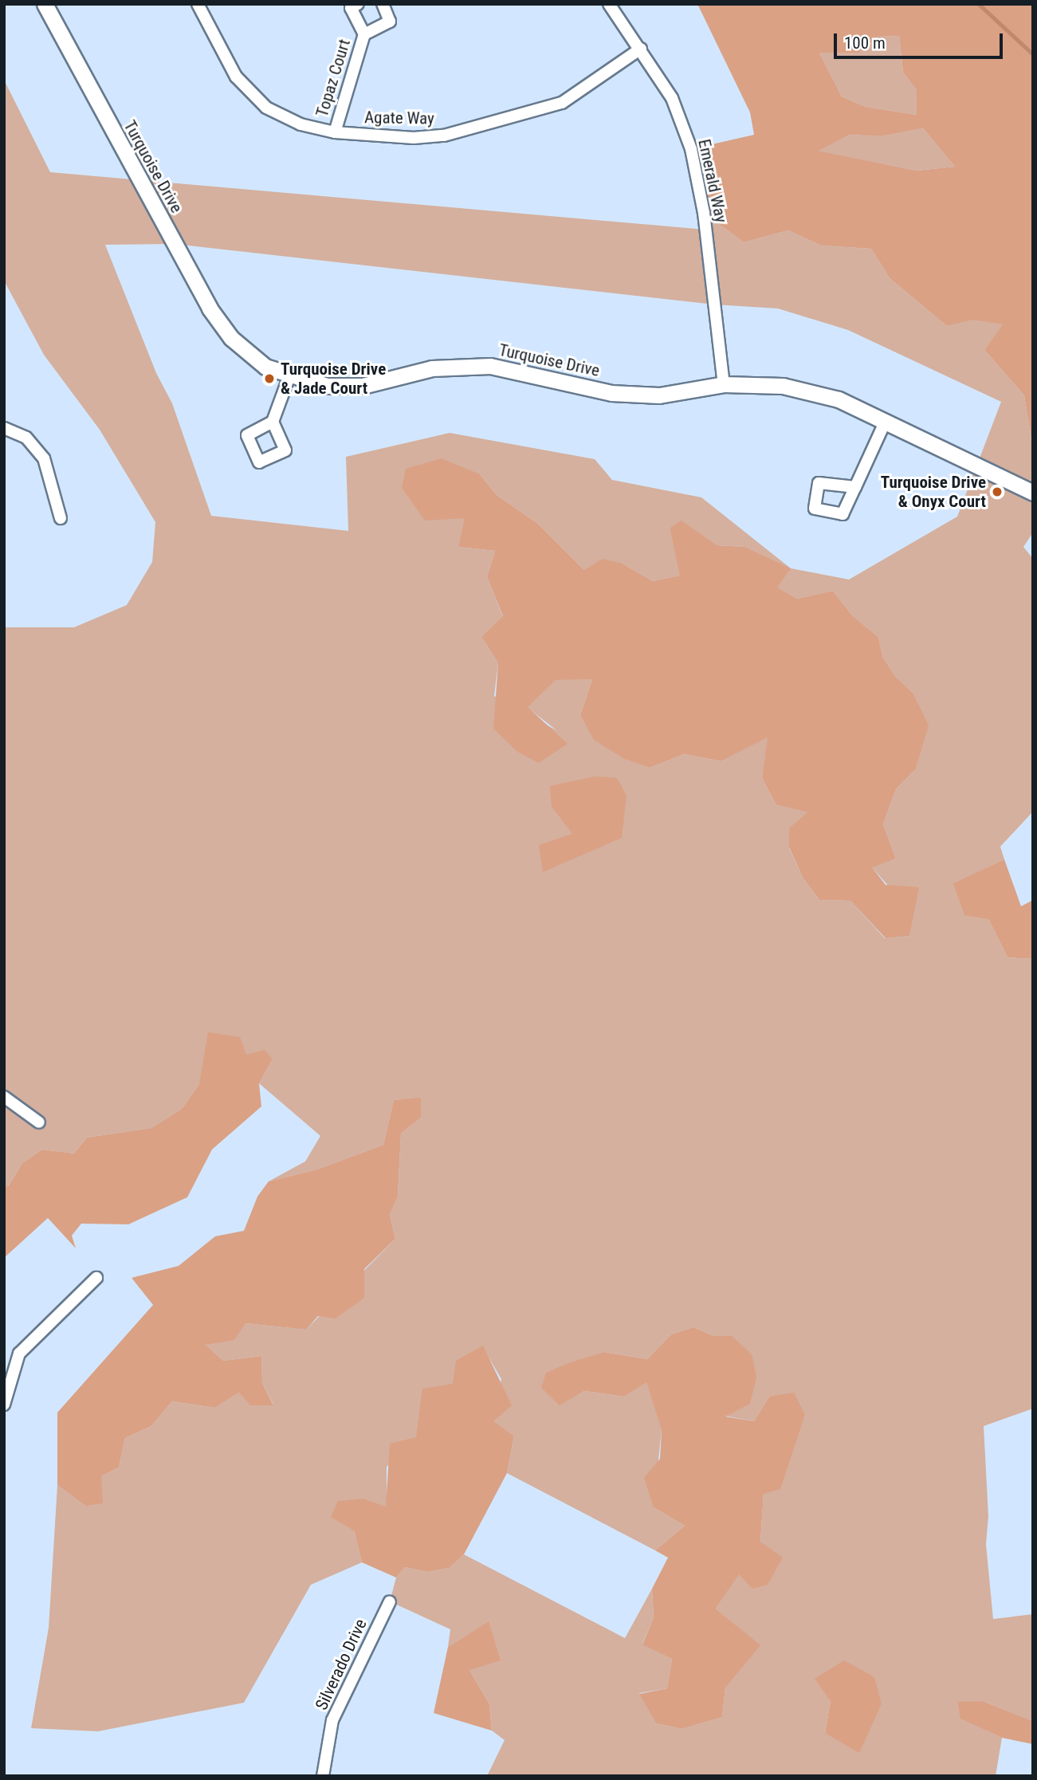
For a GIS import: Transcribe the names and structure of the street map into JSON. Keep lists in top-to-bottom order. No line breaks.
{"streets":{"street":["Topaz Court","Agate Way","Turquoise Drive","Emerald Way","Silverado Drive"]},"crossings":[["Topaz Court","Agate Way"],["Agate Way","Emerald Way"],["Turquoise Drive","Emerald Way"]],"places":["Turquoise Drive & Jade Court","Turquoise Drive & Onyx Court"],"scale_bar":"100 m"}
